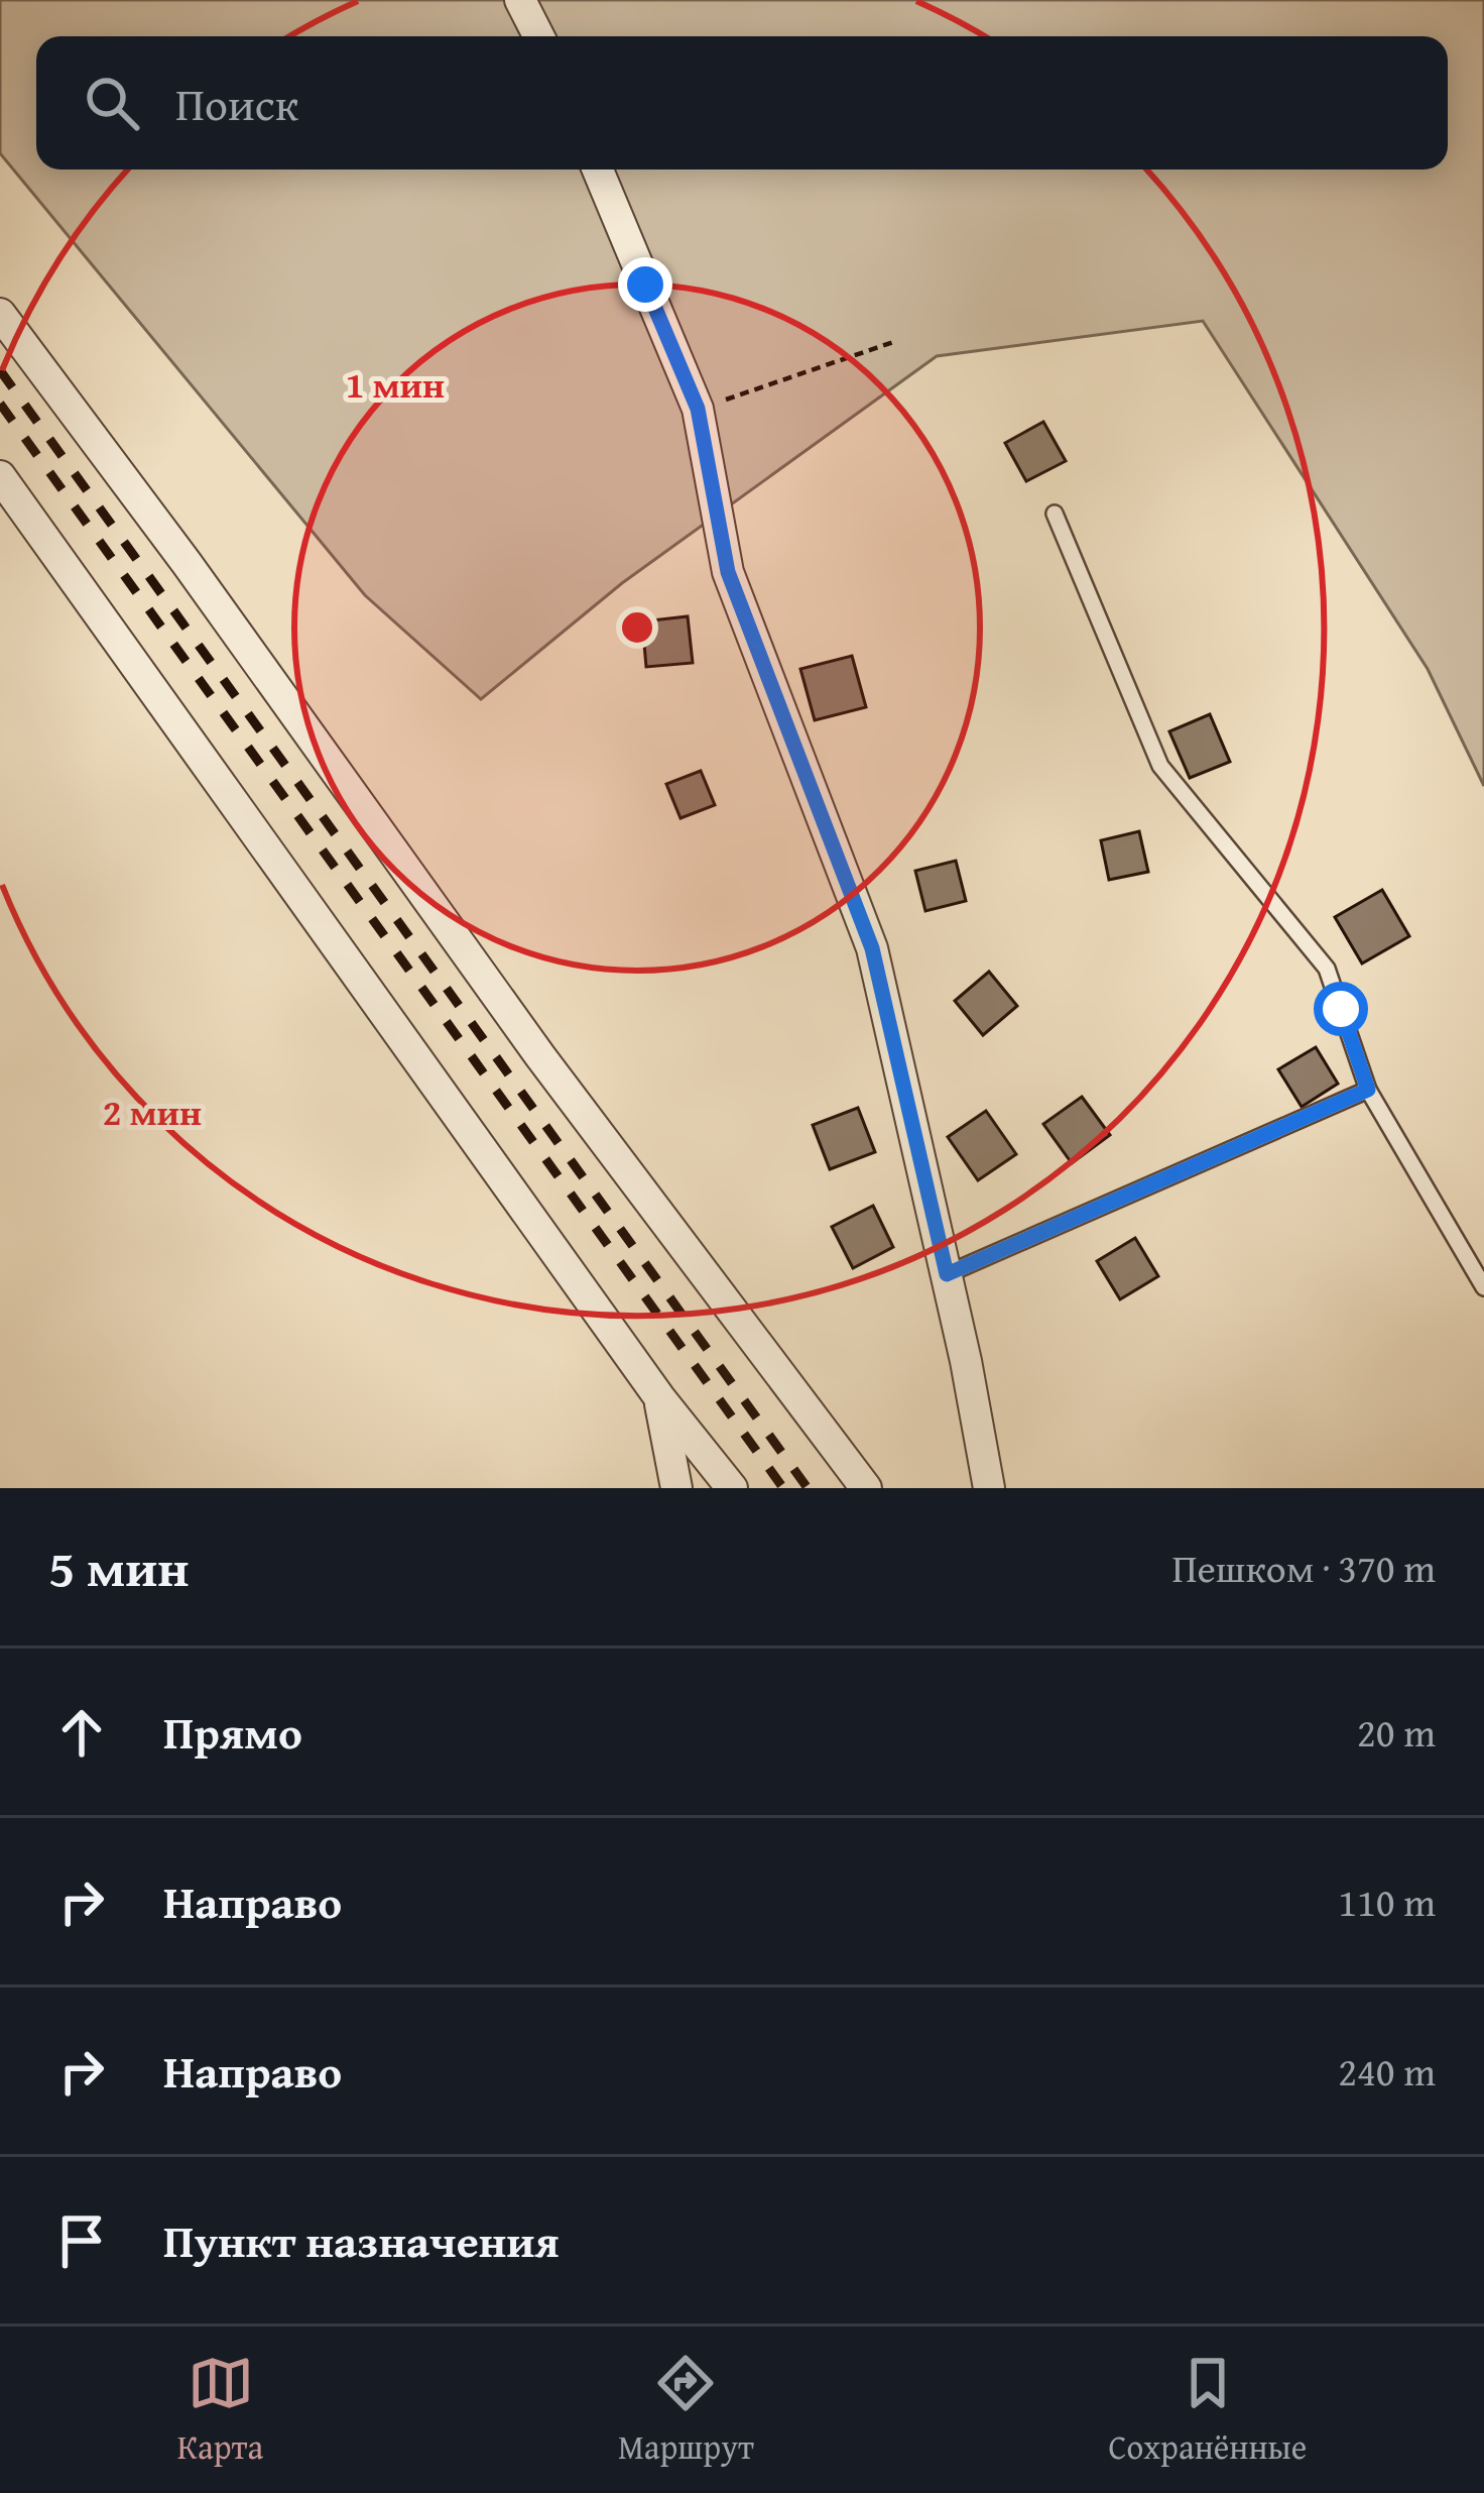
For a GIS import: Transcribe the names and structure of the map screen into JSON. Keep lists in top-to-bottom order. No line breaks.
{"page":{"search":"Поиск","heading":["5 мин","Пешком · 370 m"],"list":[["Прямо","20 m"],["Направо","110 m"],["Направо","240 m"],"Пункт назначения"],"nav":["Карта","Маршрут","Сохранённые"]},"rings":["1 мин","2 мин"]}
